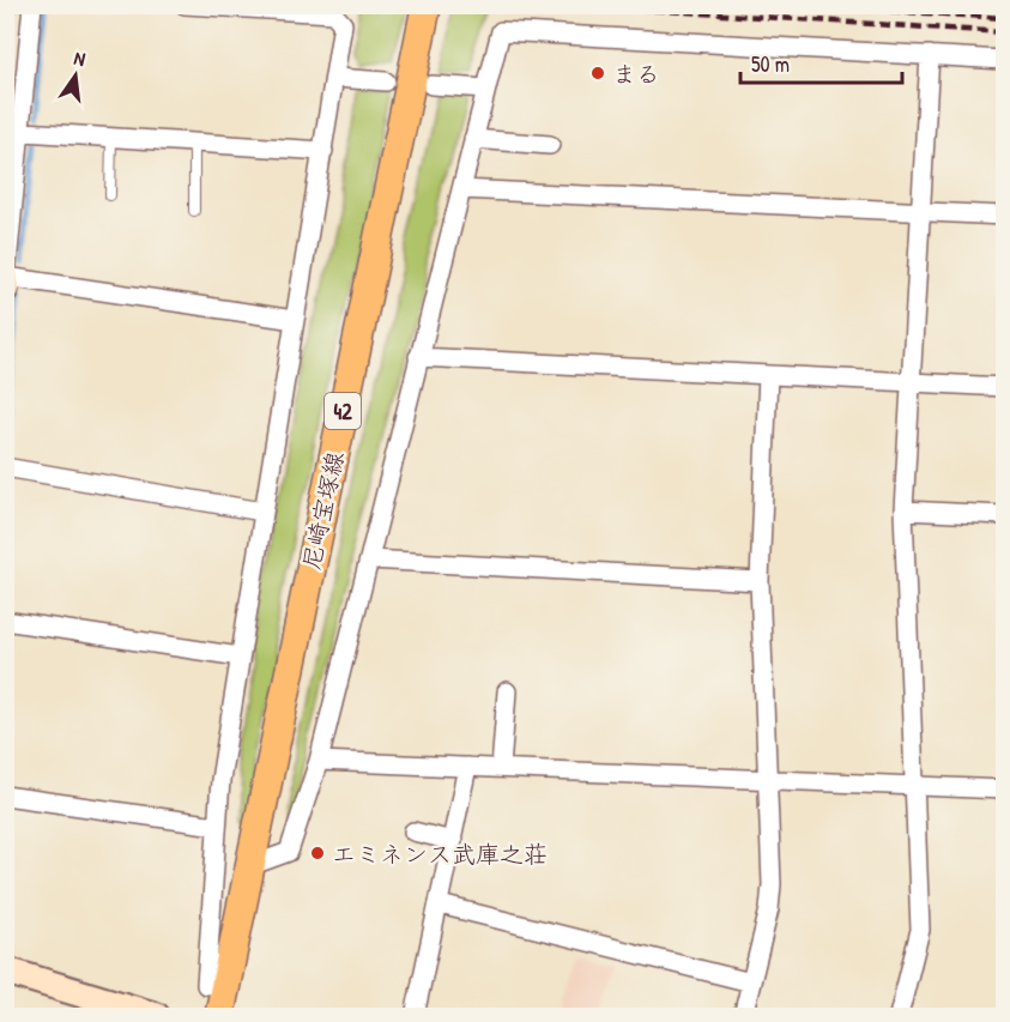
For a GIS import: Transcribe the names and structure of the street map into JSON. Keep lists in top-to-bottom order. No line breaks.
{"streets":{"main road":["42","尼崎宝塚線"]},"places":["まる","エミネンス武庫之荘"],"scale_bar":"50 m","north":"top"}
